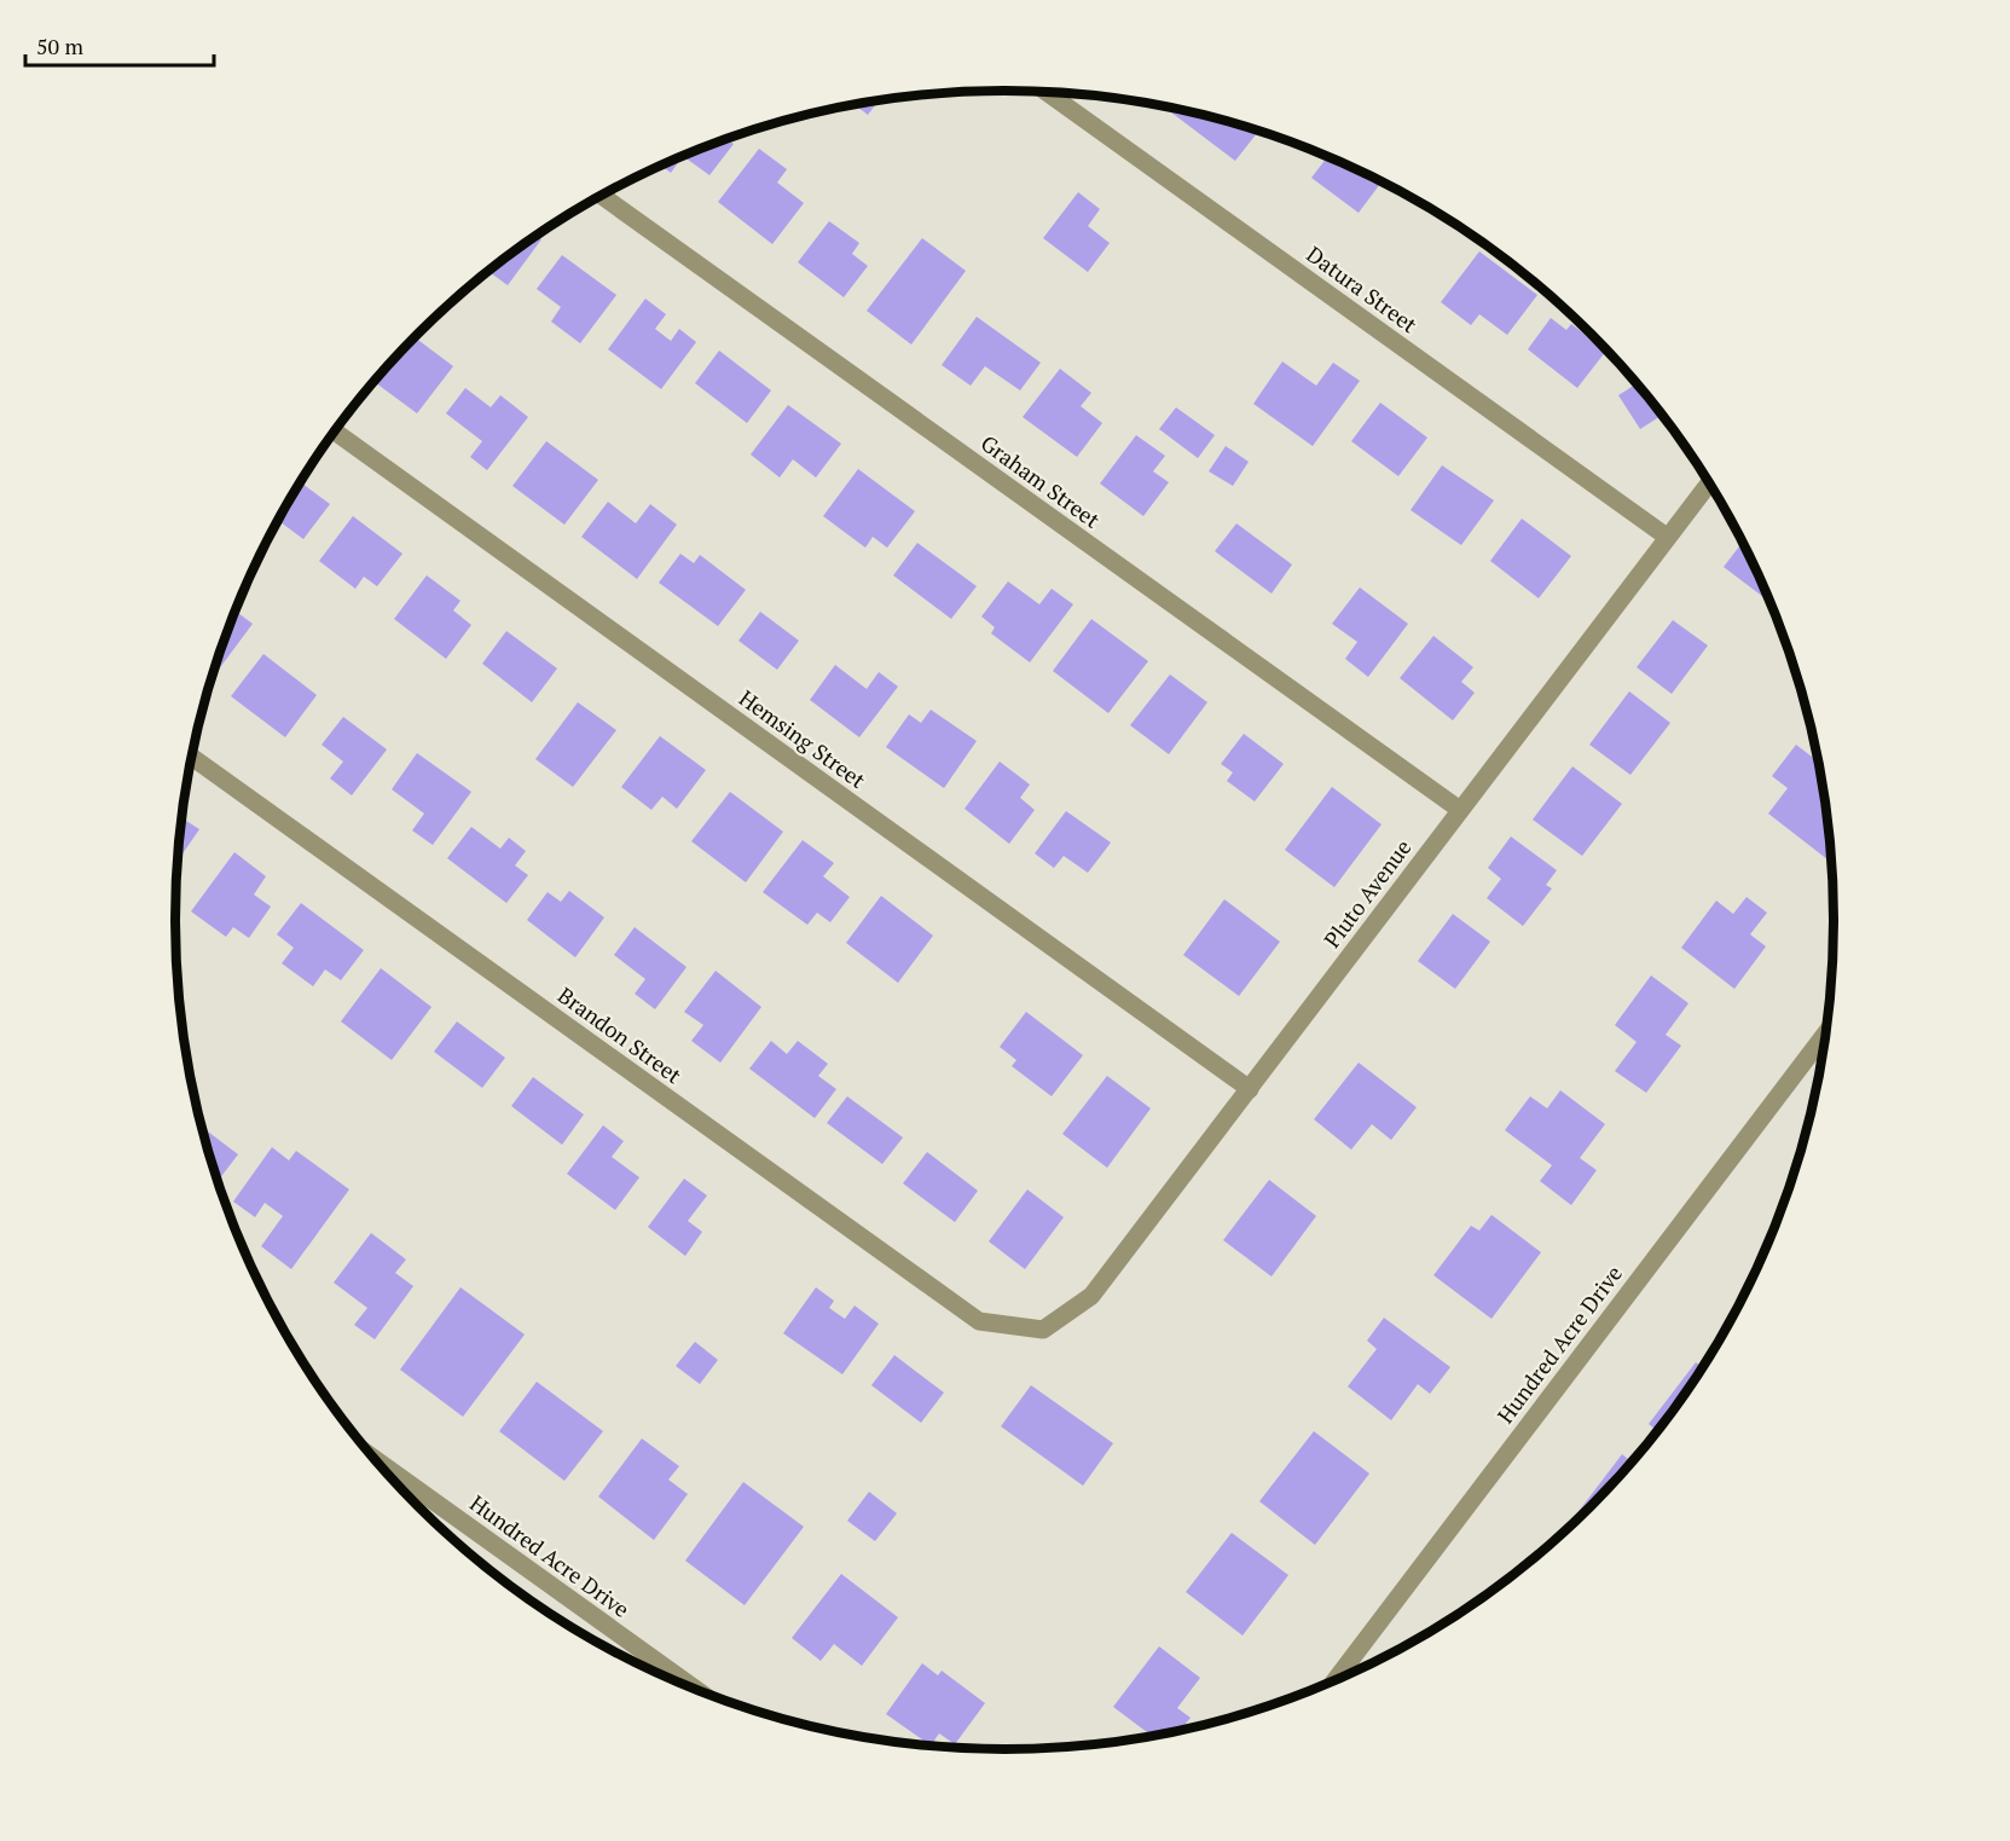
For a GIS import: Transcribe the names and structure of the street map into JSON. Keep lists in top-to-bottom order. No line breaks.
{"streets":{"street":["Datura Street","Graham Street","Hemsing Street","Pluto Avenue","Brandon Street","Hundred Acre Drive"]},"crossings":[["Datura Street","Pluto Avenue"],["Graham Street","Pluto Avenue"],["Hemsing Street","Pluto Avenue"],["Pluto Avenue","Brandon Street"]],"scale_bar":"50 m"}
